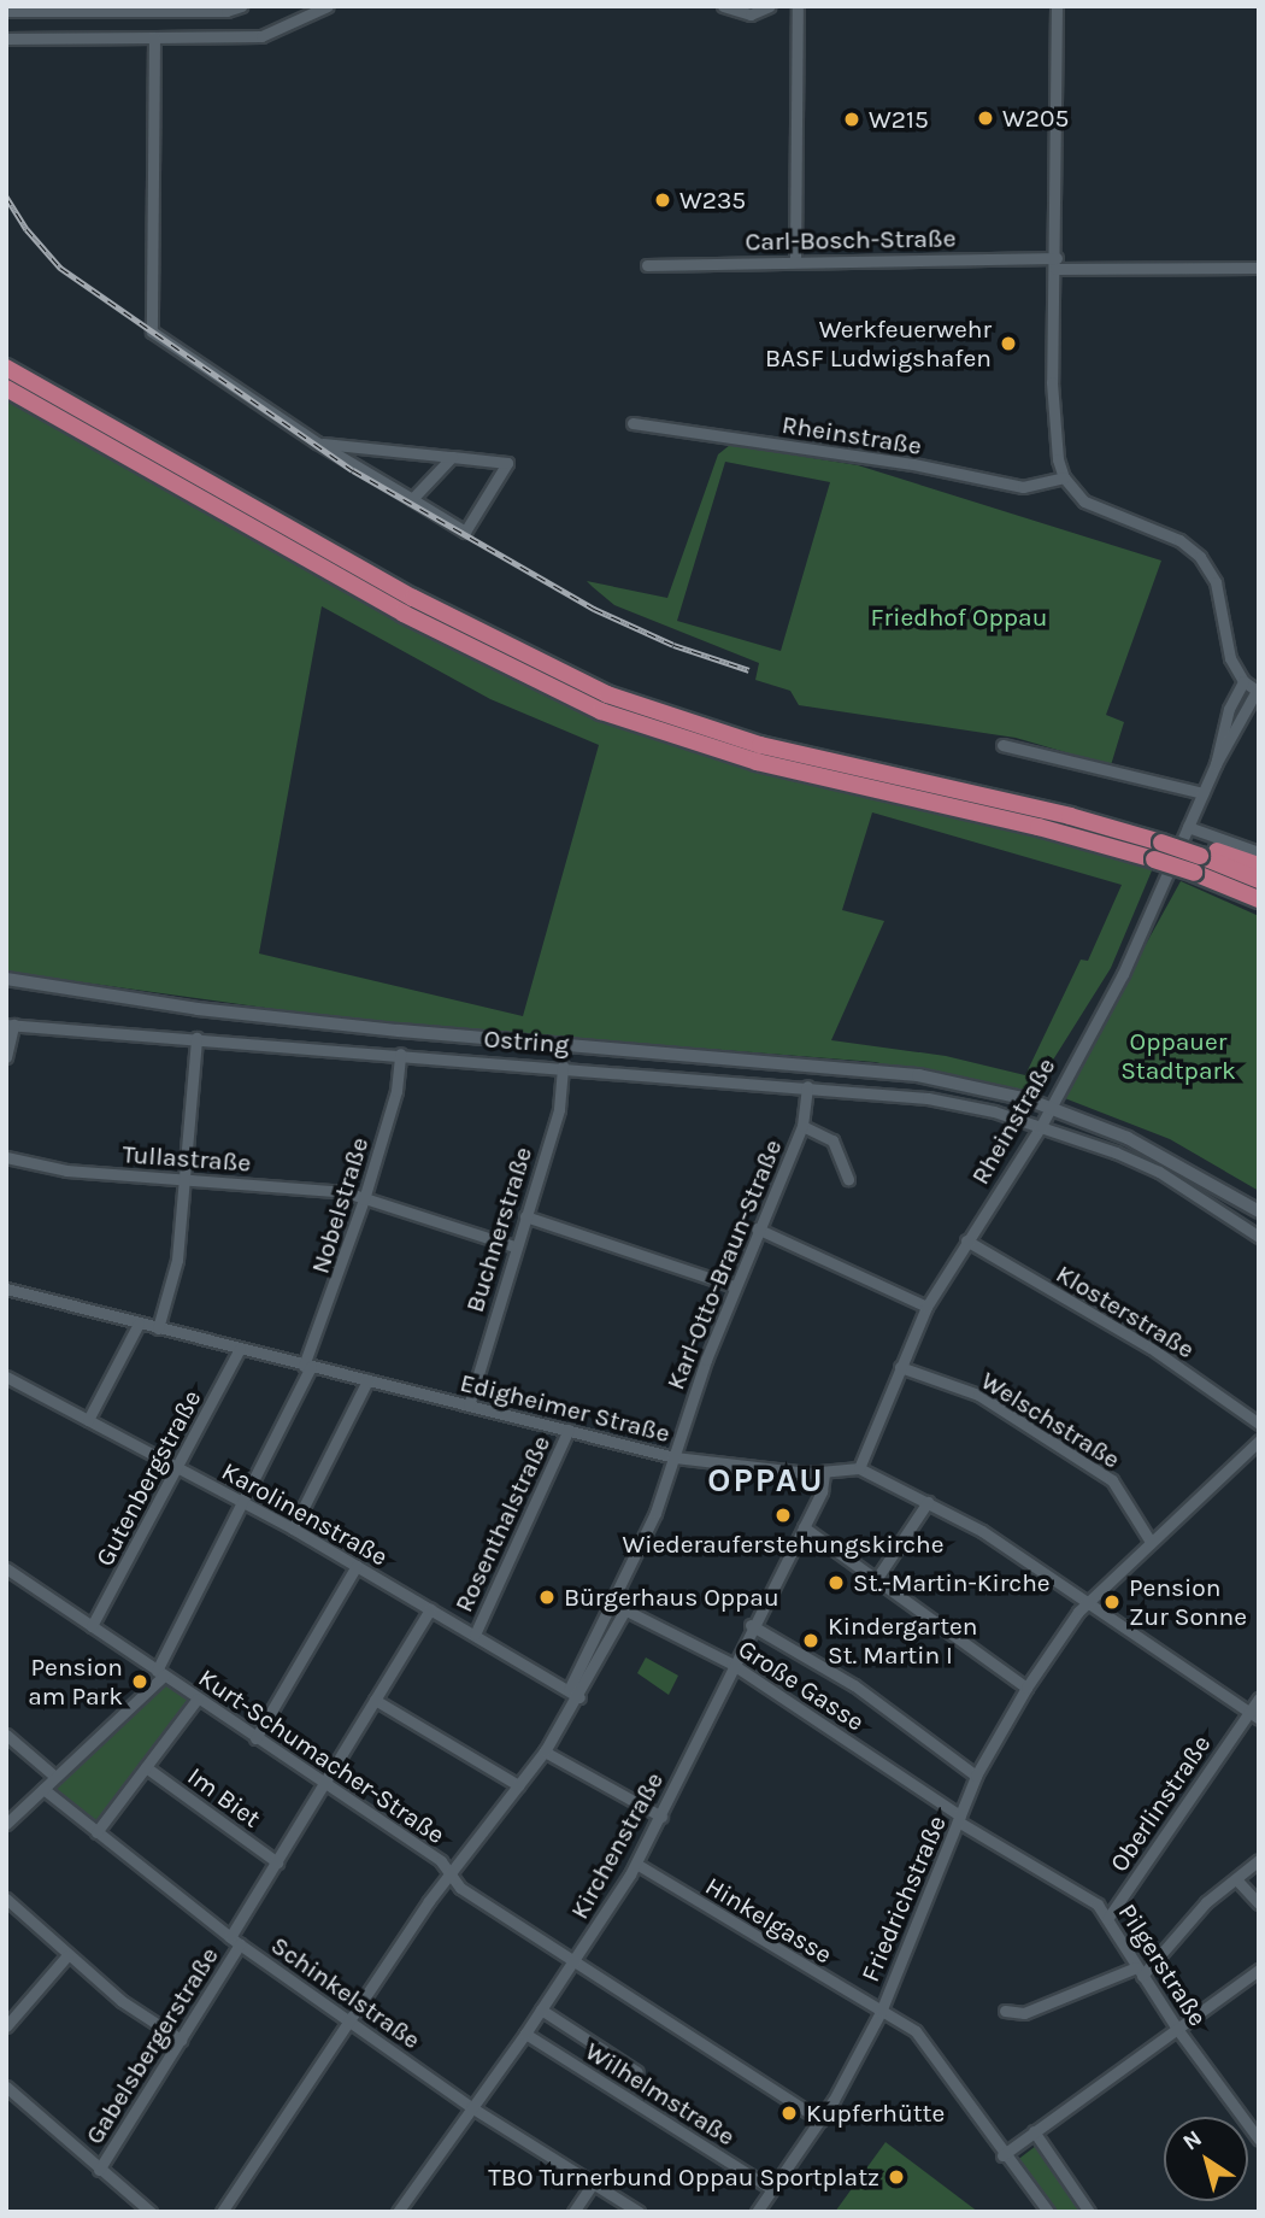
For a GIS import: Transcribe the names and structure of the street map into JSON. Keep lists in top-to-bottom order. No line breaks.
{"streets":{"street":["Carl-Bosch-Straße","Rheinstraße","Ostring","Tullastraße","Nobelstraße","Buchnerstraße","Karl-Otto-Braun-Straße","Klosterstraße","Edigheimer Straße","Welschstraße","Gutenbergstraße","Karolinenstraße","Rosenthalstraße","Große Gasse","Kurt-Schumacher-Straße","Im Biet","Oberlinstraße","Kirchenstraße","Friedrichstraße","Hinkelgasse","Pilgerstraße","Schinkelstraße","Gabelsbergerstraße","Wilhelmstraße"]},"crossings":[["Rheinstraße","Ostring"],["Rheinstraße","Klosterstraße"],["Rheinstraße","Edigheimer Straße"],["Rheinstraße","Welschstraße"],["Ostring","Nobelstraße"],["Ostring","Buchnerstraße"],["Ostring","Karl-Otto-Braun-Straße"],["Tullastraße","Nobelstraße"],["Tullastraße","Buchnerstraße"],["Nobelstraße","Edigheimer Straße"],["Nobelstraße","Karolinenstraße"],["Nobelstraße","Kurt-Schumacher-Straße"],["Buchnerstraße","Edigheimer Straße"],["Karl-Otto-Braun-Straße","Edigheimer Straße"],["Karl-Otto-Braun-Straße","Karolinenstraße"],["Karl-Otto-Braun-Straße","Große Gasse"],["Edigheimer Straße","Gutenbergstraße"],["Edigheimer Straße","Rosenthalstraße"],["Edigheimer Straße","Kirchenstraße"],["Welschstraße","Friedrichstraße"],["Gutenbergstraße","Karolinenstraße"],["Gutenbergstraße","Kurt-Schumacher-Straße"],["Karolinenstraße","Rosenthalstraße"],["Karolinenstraße","Gabelsbergerstraße"],["Große Gasse","Kirchenstraße"],["Große Gasse","Friedrichstraße"],["Große Gasse","Pilgerstraße"],["Kurt-Schumacher-Straße","Kirchenstraße"],["Kurt-Schumacher-Straße","Friedrichstraße"],["Kurt-Schumacher-Straße","Gabelsbergerstraße"],["Im Biet","Gabelsbergerstraße"],["Oberlinstraße","Pilgerstraße"],["Kirchenstraße","Hinkelgasse"],["Kirchenstraße","Schinkelstraße"],["Kirchenstraße","Wilhelmstraße"],["Friedrichstraße","Hinkelgasse"],["Friedrichstraße","Pilgerstraße"],["Friedrichstraße","Wilhelmstraße"],["Schinkelstraße","Gabelsbergerstraße"]],"districts":["OPPAU"],"parks":["Friedhof Oppau","Oppauer Stadtpark"],"places":["W205","W215","W235","Werkfeuerwehr BASF Ludwigshafen","Wiederauferstehungskirche","St.-Martin-Kirche","Bürgerhaus Oppau","Pension Zur Sonne","Kindergarten St. Martin I","Pension am Park","Kupferhütte","TBO Turnerbund Oppau Sportplatz"],"north":"top left"}
